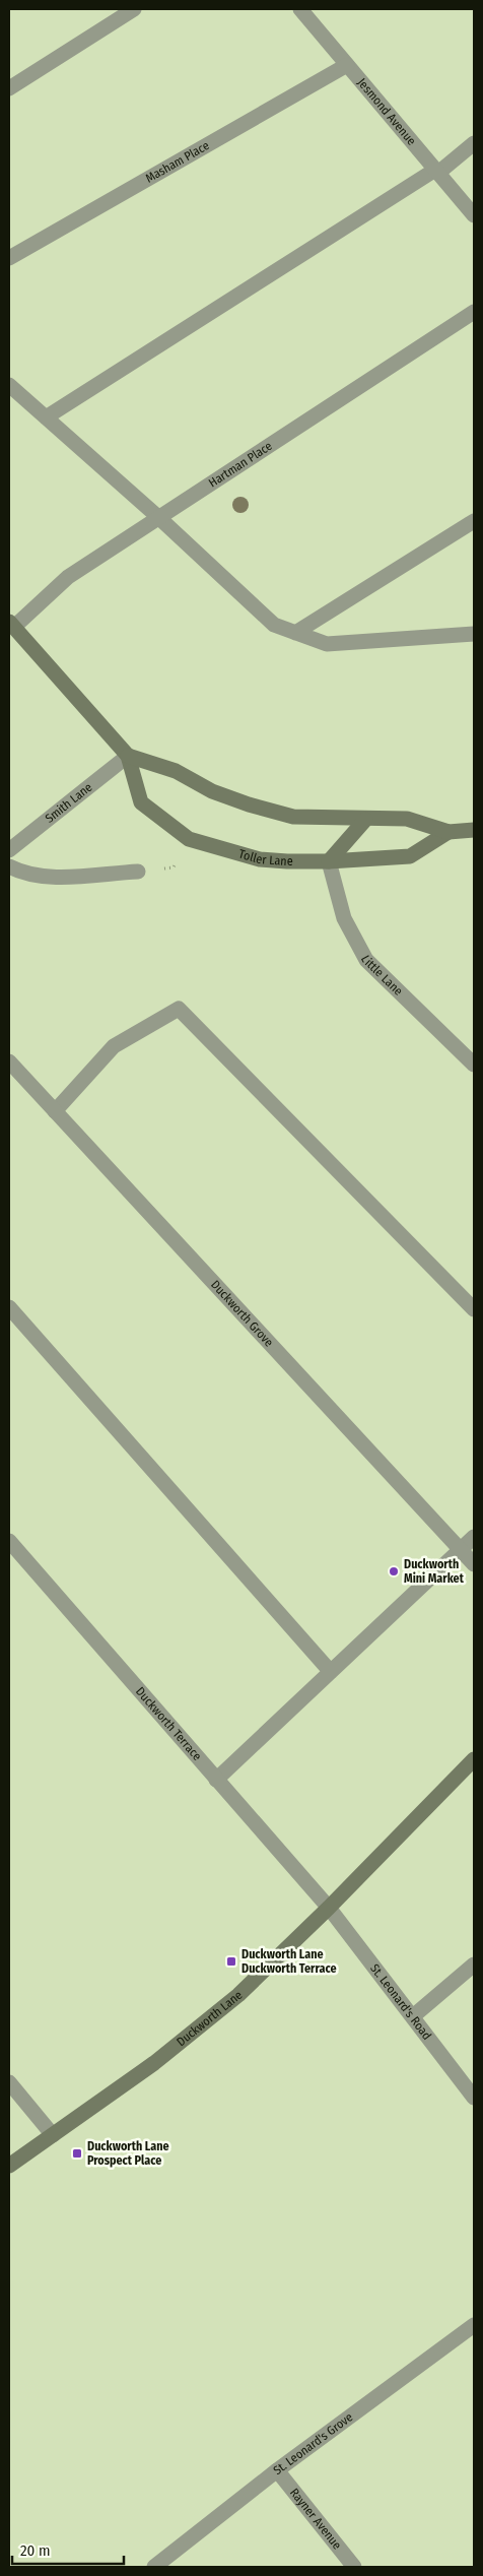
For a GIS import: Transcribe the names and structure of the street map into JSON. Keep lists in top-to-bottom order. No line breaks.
{"streets":{"main road":["Toller Lane","Duckworth Lane"],"street":["Jesmond Avenue","Masham Place","Hartman Place","Smith Lane","Little Lane","Duckworth Grove","Duckworth Terrace","St. Leonard's Road","St. Leonard's Grove","Rayner Avenue"]},"crossings":[["Jesmond Avenue","Masham Place"],["Hartman Place","Toller Lane"],["Smith Lane","Toller Lane"],["Toller Lane","Little Lane"],["Duckworth Terrace","St. Leonard's Road"],["Duckworth Terrace","Duckworth Lane"],["St. Leonard's Road","Duckworth Lane"],["St. Leonard's Grove","Rayner Avenue"]],"places":{"other":["Duckworth Mini Market"],"transit":["Duckworth Lane Duckworth Terrace","Duckworth Lane Prospect Place"]},"scale_bar":"20 m"}
